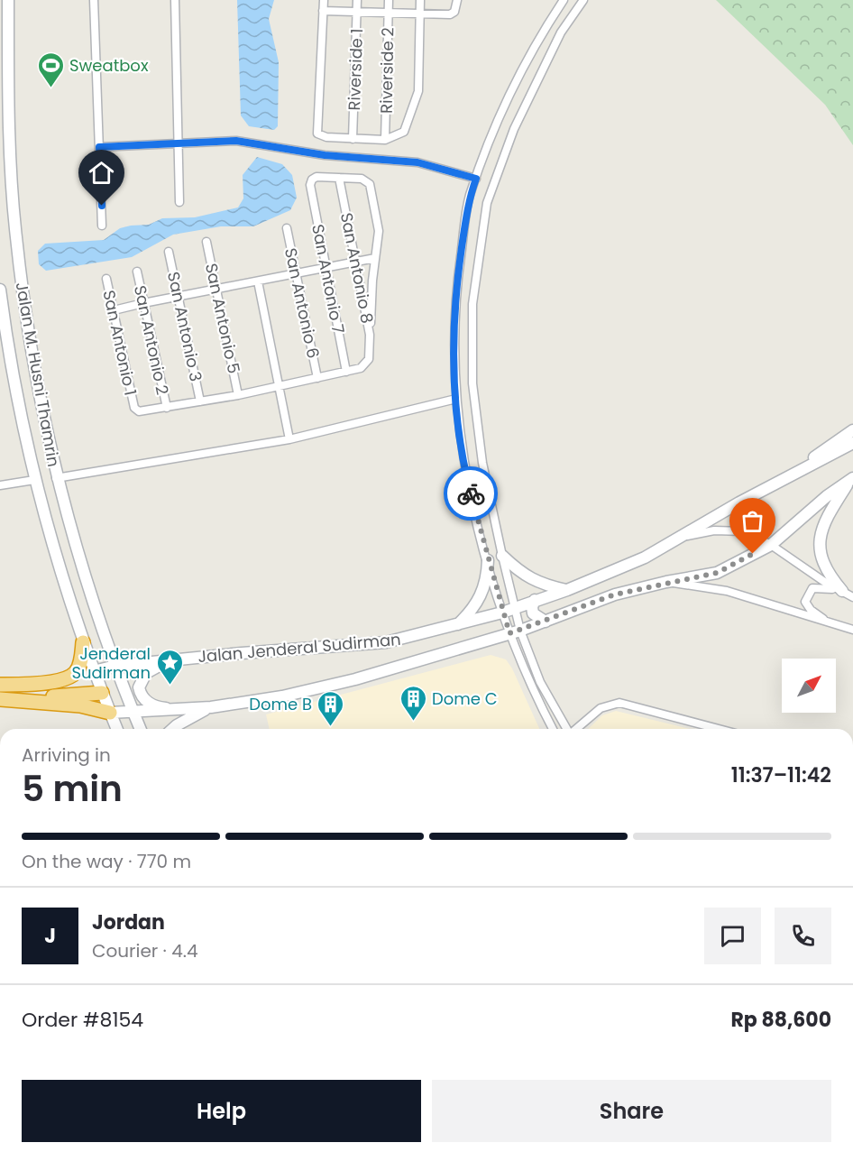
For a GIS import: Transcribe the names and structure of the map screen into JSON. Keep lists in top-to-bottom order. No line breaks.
{"streets":{"street":["Riverside 1","Riverside 2","San Antonio 8","San Antonio 7","San Antonio 6","San Antonio 5","San Antonio 3","San Antonio 2","San Antonio 1","Jalan M. Husni Thamrin","Jalan Jenderal Sudirman"]},"crossings":[["San Antonio 8","San Antonio 7"],["San Antonio 2","San Antonio 1"],["Jalan M. Husni Thamrin","Jalan Jenderal Sudirman"]],"places":{"sports":["Sweatbox"],"place":["Jenderal Sudirman"],"building":["Dome C","Dome B"]},"north":"top right","page":{"heading":["5 min","Arriving in","11:37–11:42"],"panel":["Jordan","Courier · 4.4","Order #8154","Rp 88,600"],"bar":"On the way · 770 m","round":"J","buttons":["Help","Share"]}}
